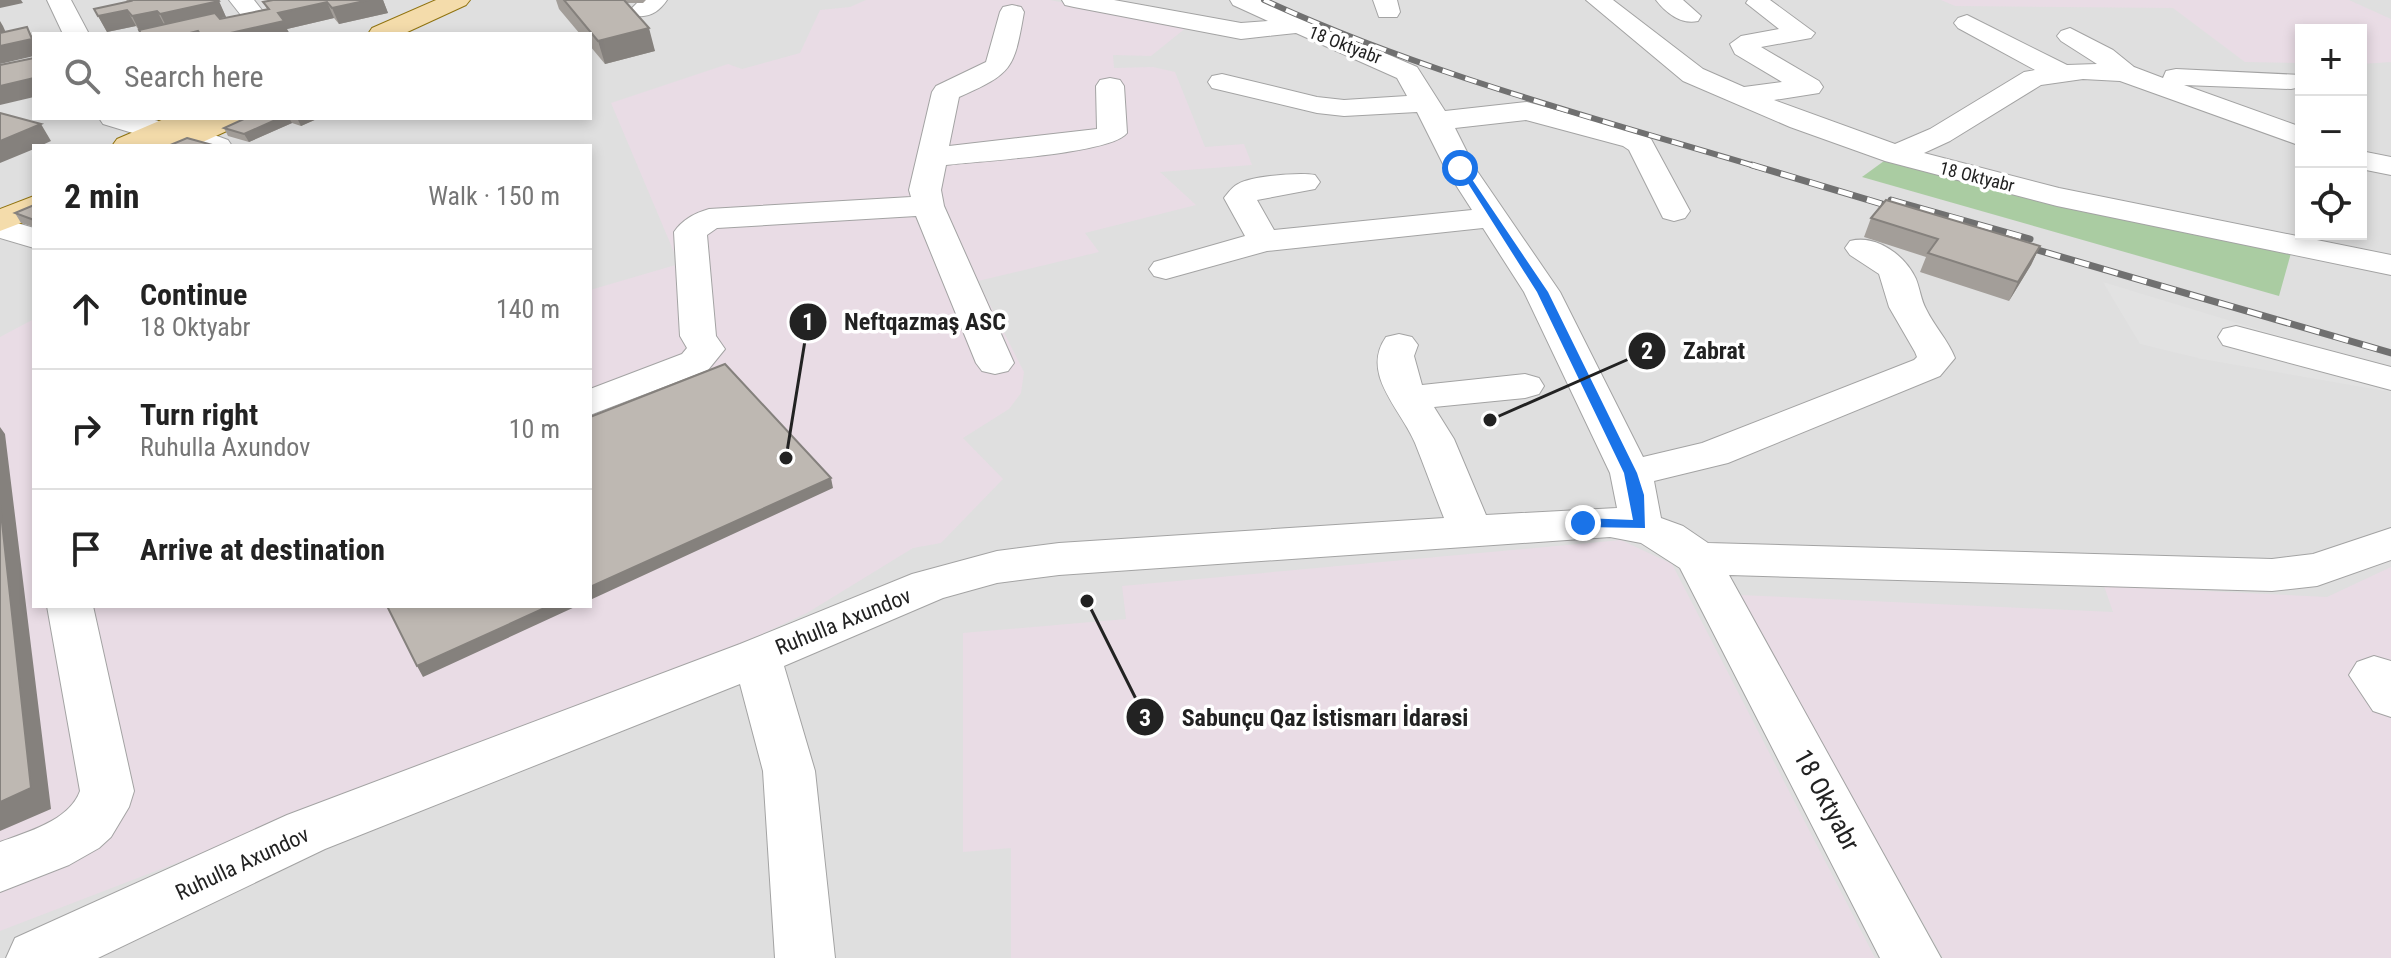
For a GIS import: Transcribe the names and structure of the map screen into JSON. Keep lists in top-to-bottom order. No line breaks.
{"streets":{"street":["18 Oktyabr","Ruhulla Axundov"]},"crossings":[["18 Oktyabr","Ruhulla Axundov"]],"places":["Zabrat","Neftqazmaş ASC","Sabunçu Qaz İstismarı İdarəsi"],"page":{"map_buttons":["+","−"],"search":"Search here","heading":["2 min","Walk · 150 m"],"list":[["Continue","18 Oktyabr","140 m"],["Turn right","Ruhulla Axundov","10 m"],"Arrive at destination"]}}
